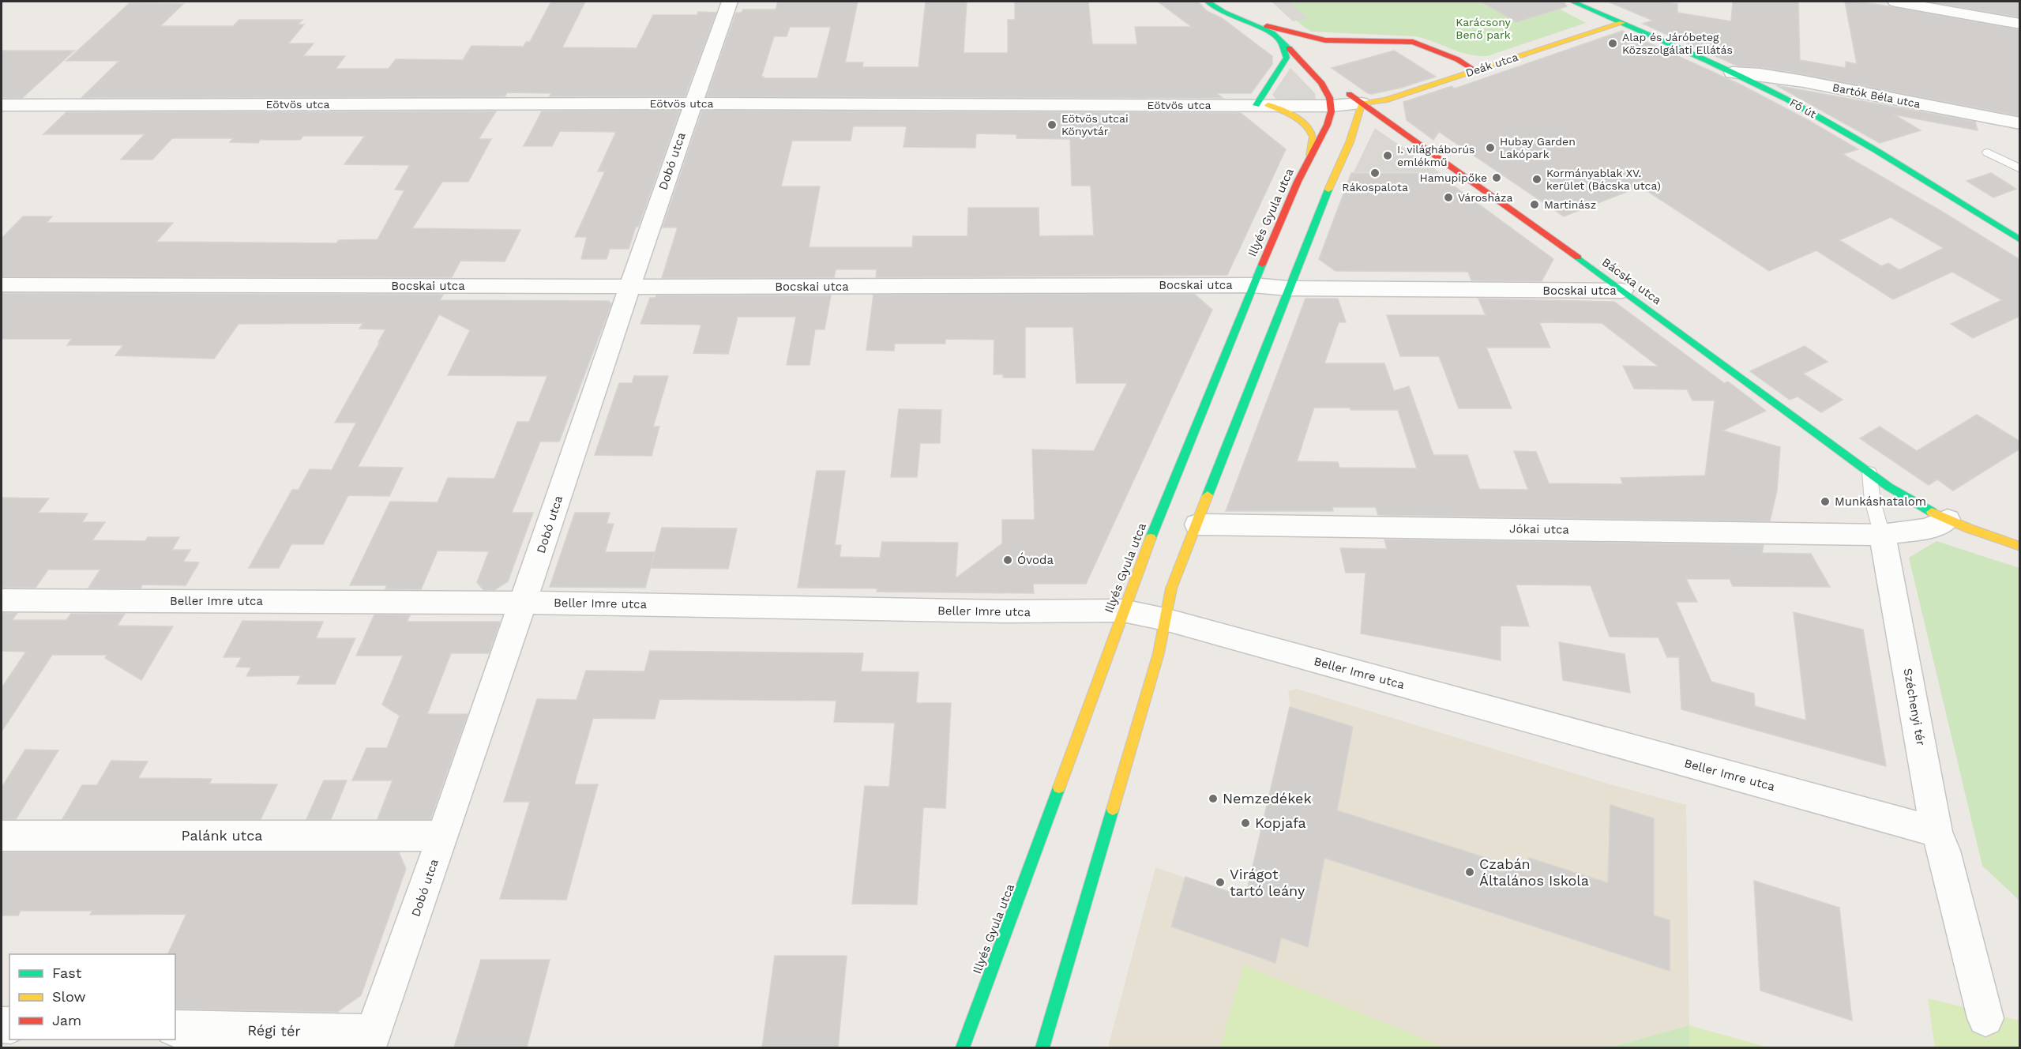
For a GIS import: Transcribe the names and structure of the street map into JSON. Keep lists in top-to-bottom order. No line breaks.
{"streets":{"main road":["Deák utca","Fő út","Illyés Gyula utca","Bácska utca"],"street":["Bartók Béla utca","Eötvös utca","Dobó utca","Bocskai utca","Jókai utca","Beller Imre utca","Széchenyi tér","Palánk utca","Régi tér"]},"crossings":[["Deák utca","Eötvös utca"],["Deák utca","Fő út"],["Deák utca","Bácska utca"],["Bartók Béla utca","Fő út"],["Eötvös utca","Dobó utca"],["Eötvös utca","Illyés Gyula utca"],["Eötvös utca","Bácska utca"],["Dobó utca","Bocskai utca"],["Dobó utca","Beller Imre utca"],["Dobó utca","Palánk utca"],["Dobó utca","Régi tér"],["Illyés Gyula utca","Bácska utca"],["Illyés Gyula utca","Bocskai utca"],["Illyés Gyula utca","Beller Imre utca"],["Bácska utca","Bocskai utca"],["Jókai utca","Széchenyi tér"],["Beller Imre utca","Széchenyi tér"]],"parks":["Karácsony Benő park"],"places":["Alap és Járóbeteg Közszolgálati Ellátás","Eötvös utcai Könyvtár","Hubay Garden Lakópark","I. világháborús emlékmű","Rákospalota","Hamupipőke","Kormányablak XV. kerület (Bácska utca)","Városháza","Martinász","Munkáshatalom","Óvoda","Nemzedékek","Kopjafa","Czabán Általános Iskola","Virágot tartó leány"],"legend":["Fast","Slow","Jam"]}
